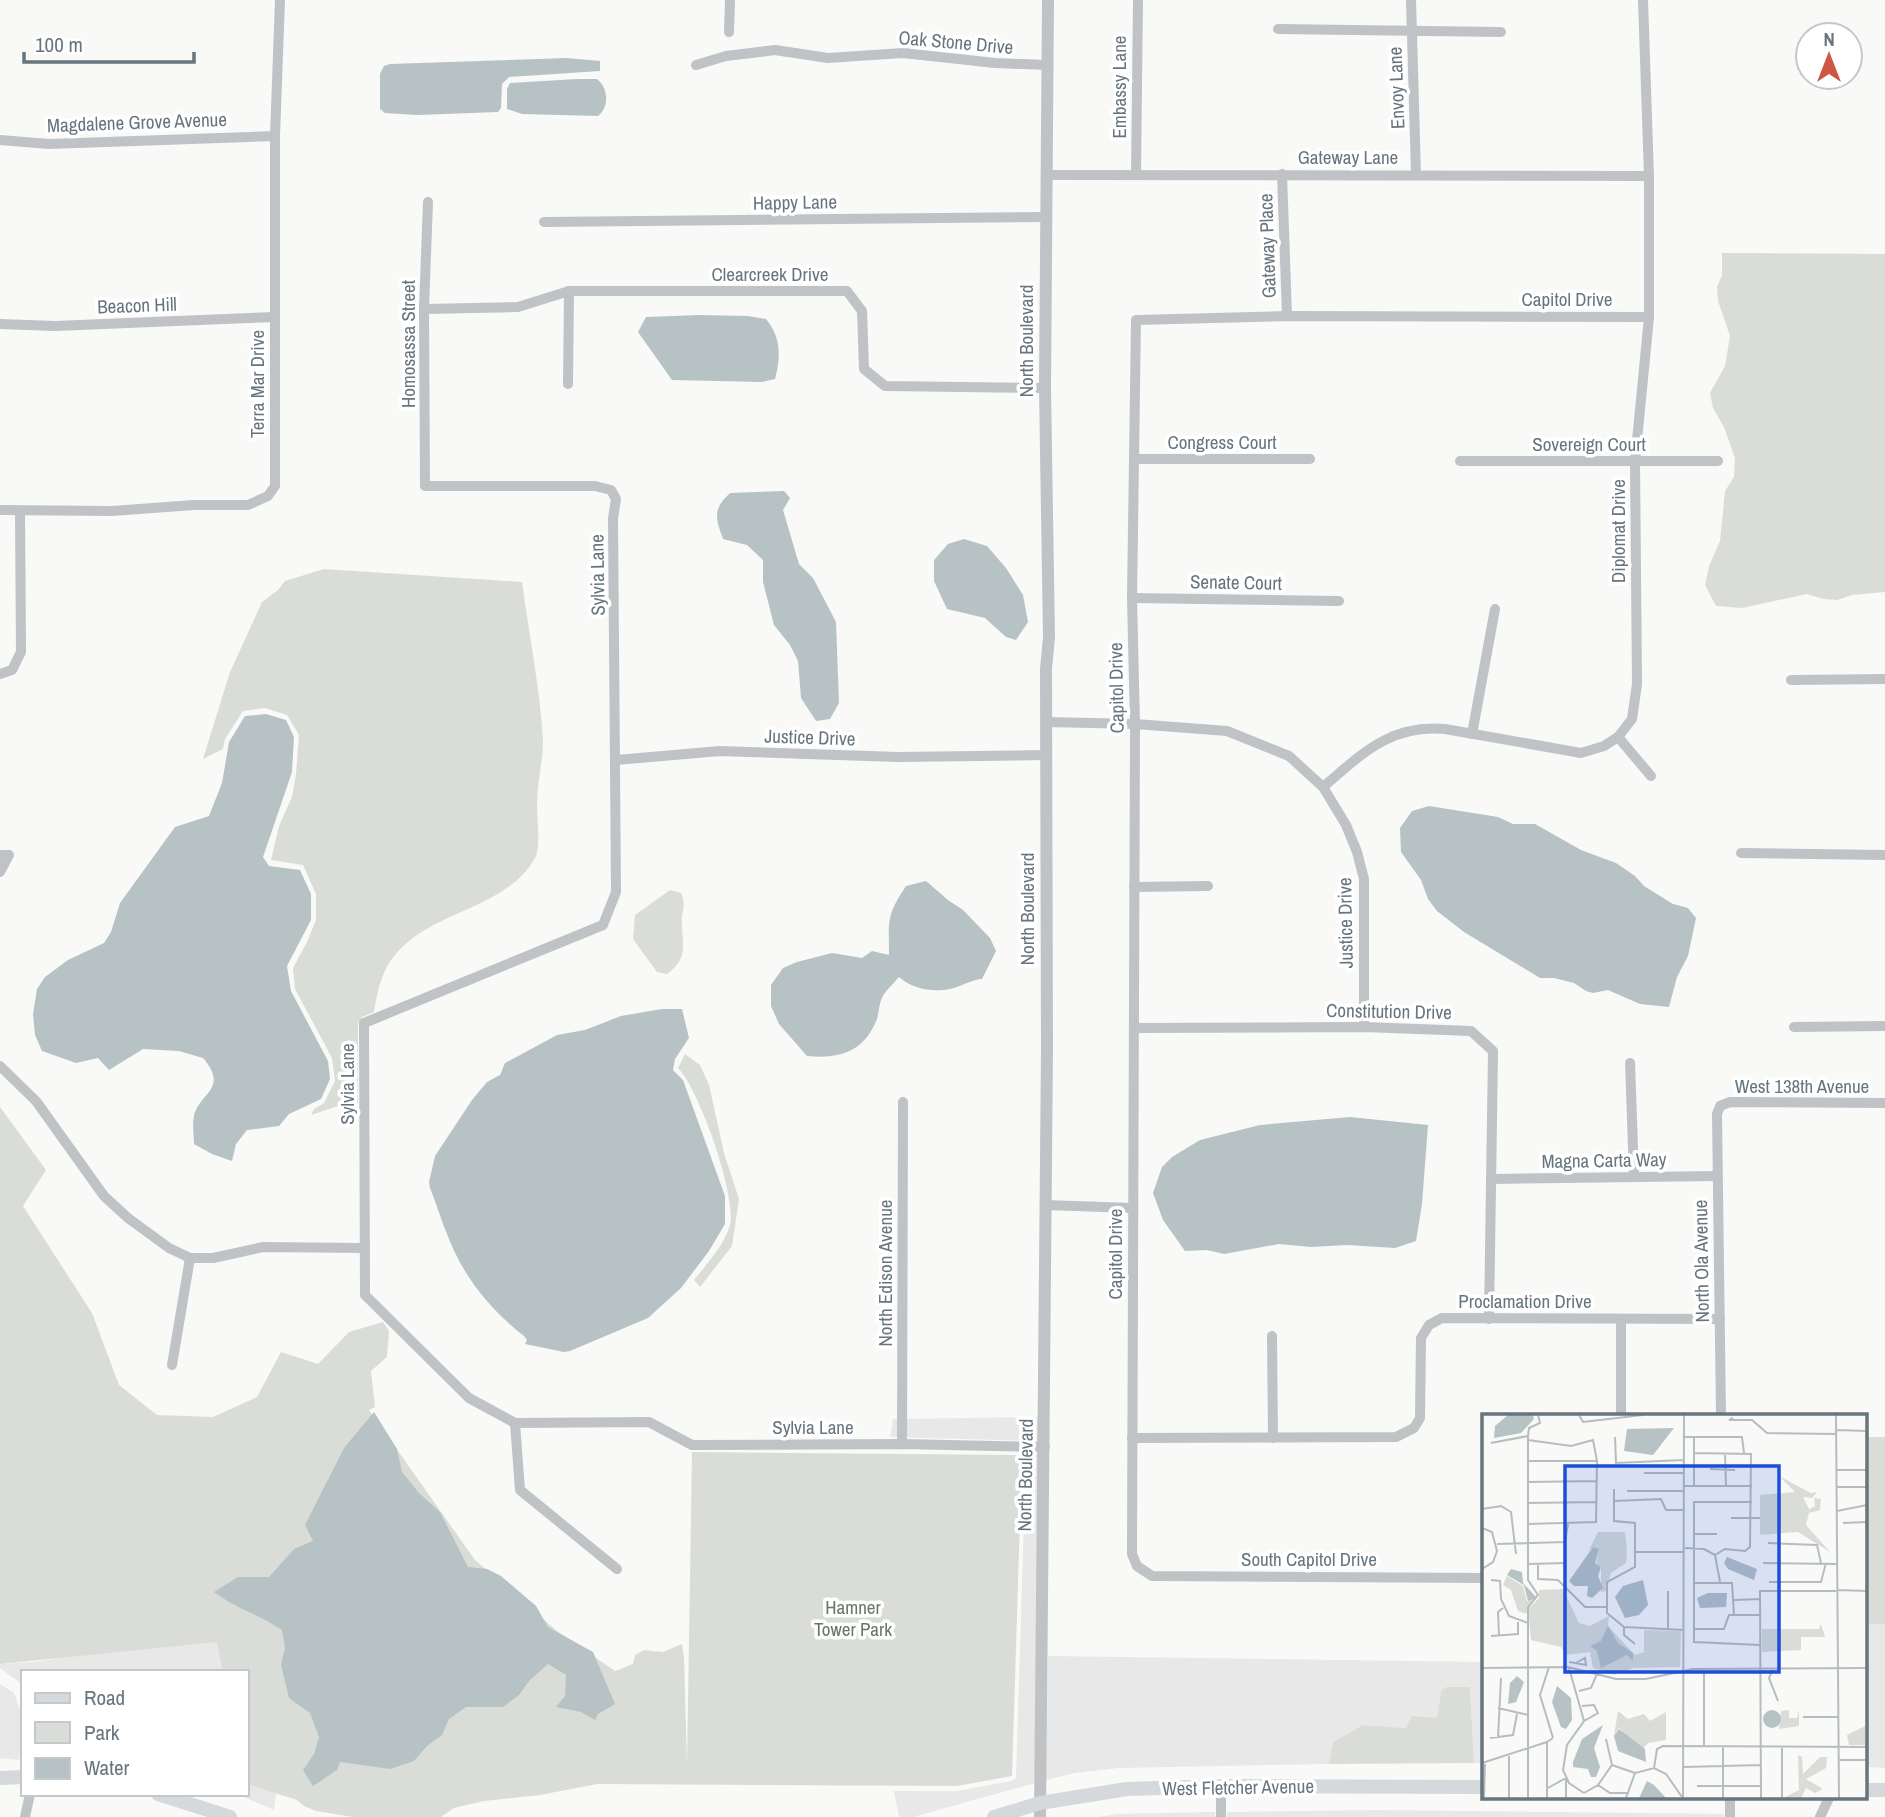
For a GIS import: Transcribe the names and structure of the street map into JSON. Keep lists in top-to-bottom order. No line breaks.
{"streets":{"main road":["West Fletcher Avenue"],"street":["Oak Stone Drive","Embassy Lane","Envoy Lane","Magdalene Grove Avenue","Gateway Lane","Happy Lane","Gateway Place","Clearcreek Drive","Capitol Drive","Beacon Hill","North Boulevard","Homosassa Street","Terra Mar Drive","Congress Court","Sovereign Court","Diplomat Drive","Sylvia Lane","Senate Court","Justice Drive","Constitution Drive","West 138th Avenue","Magna Carta Way","North Ola Avenue","North Edison Avenue","Proclamation Drive","South Capitol Drive"]},"crossings":[["Oak Stone Drive","North Boulevard"],["Embassy Lane","Gateway Lane"],["Envoy Lane","Gateway Lane"],["Magdalene Grove Avenue","Terra Mar Drive"],["Gateway Lane","Gateway Place"],["Gateway Lane","North Boulevard"],["Gateway Lane","Diplomat Drive"],["Happy Lane","North Boulevard"],["Gateway Place","Capitol Drive"],["Clearcreek Drive","North Boulevard"],["Clearcreek Drive","Homosassa Street"],["Capitol Drive","Congress Court"],["Capitol Drive","Diplomat Drive"],["Capitol Drive","Senate Court"],["Capitol Drive","Justice Drive"],["Capitol Drive","Constitution Drive"],["Capitol Drive","Proclamation Drive"],["Capitol Drive","South Capitol Drive"],["Beacon Hill","Terra Mar Drive"],["North Boulevard","Sylvia Lane"],["North Boulevard","Justice Drive"],["North Boulevard","West Fletcher Avenue"],["Homosassa Street","Sylvia Lane"],["Sovereign Court","Diplomat Drive"],["Sylvia Lane","Justice Drive"],["Sylvia Lane","North Edison Avenue"],["Justice Drive","Constitution Drive"],["Constitution Drive","Magna Carta Way"],["Constitution Drive","Proclamation Drive"],["West 138th Avenue","North Ola Avenue"],["Magna Carta Way","North Ola Avenue"],["North Ola Avenue","Proclamation Drive"]],"parks":["Hamner Tower Park"],"legend":["Road","Park","Water"],"scale_bar":"100 m","north":"top"}
